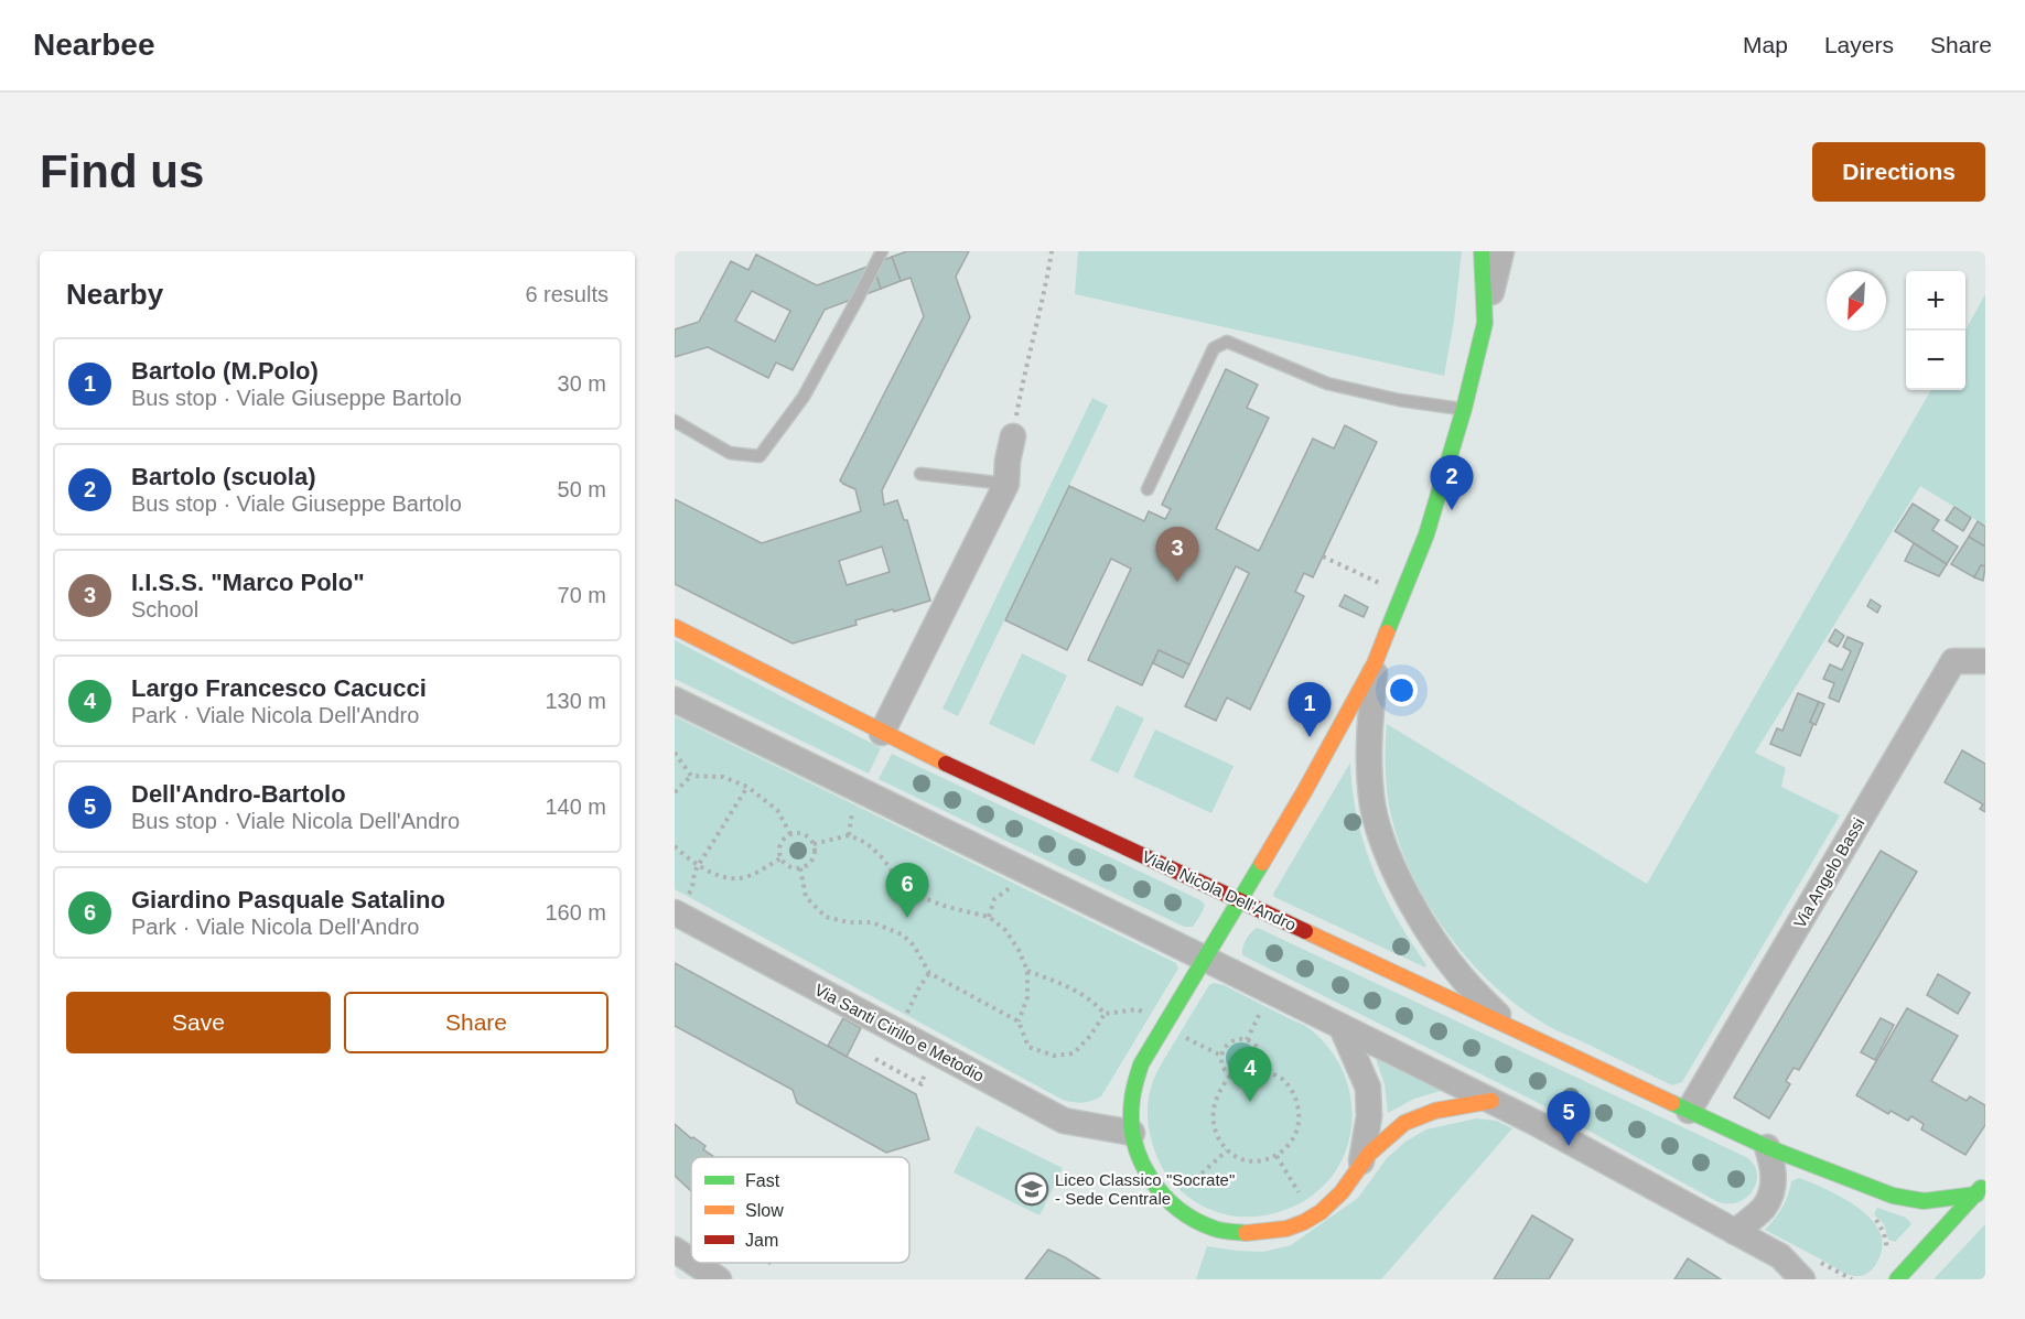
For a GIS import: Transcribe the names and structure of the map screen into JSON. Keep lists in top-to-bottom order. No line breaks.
{"streets":{"street":["Via Angelo Bassi","Viale Nicola Dell'Andro","Via Santi Cirillo e Metodio"]},"crossings":[["Via Angelo Bassi","Viale Nicola Dell'Andro"]],"places":{"school or university":["Liceo Classico \"Socrate\" - Sede Centrale"]},"legend":["Fast","Slow","Jam"],"north":"bottom left","page":{"header":"Nearbee","nav":["Map","Layers","Share"],"buttons":["Directions",["Save","Share"]],"title":"Find us","heading":["Nearby","6 results"],"map_buttons":["+","−"],"list":[{"mark":"1","name":"Bartolo (M.Polo)","note":"Bus stop · Viale Giuseppe Bartolo","value":"30 m"},{"mark":"2","name":"Bartolo (scuola)","note":"Bus stop · Viale Giuseppe Bartolo","value":"50 m"},{"mark":"3","name":"I.I.S.S. \"Marco Polo\"","note":"School","value":"70 m"},{"mark":"4","name":"Largo Francesco Cacucci","note":"Park · Viale Nicola Dell'Andro","value":"130 m"},{"mark":"5","name":"Dell'Andro-Bartolo","note":"Bus stop · Viale Nicola Dell'Andro","value":"140 m"},{"mark":"6","name":"Giardino Pasquale Satalino","note":"Park · Viale Nicola Dell'Andro","value":"160 m"}],"pins":["2","3","1","6","4","5"]}}
